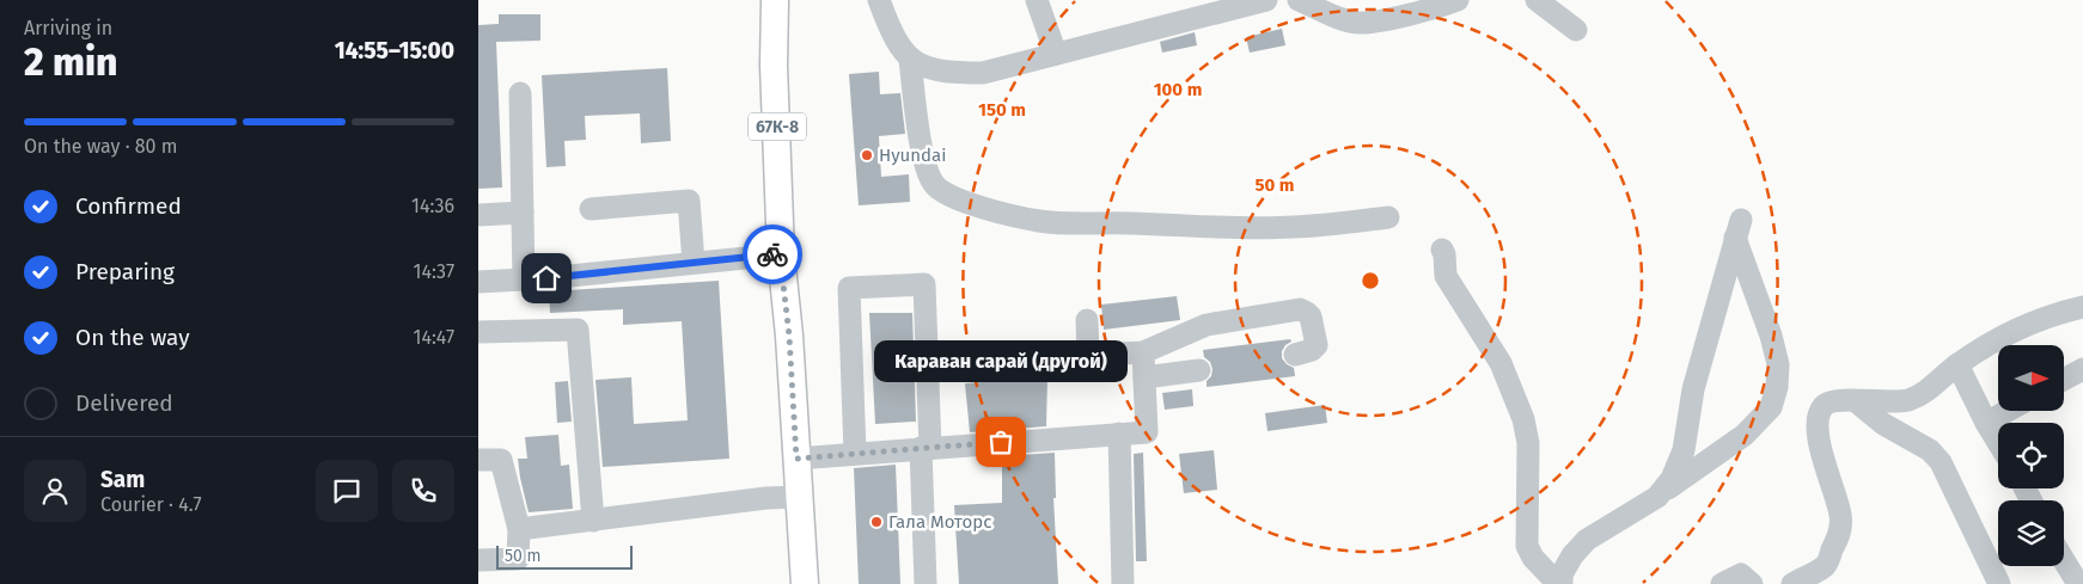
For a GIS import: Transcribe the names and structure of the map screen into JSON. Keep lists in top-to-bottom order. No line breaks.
{"streets":{"main road":["67К-8"]},"places":["Hyundai","Караван сарай (другой)","Гала Моторс"],"scale_bar":"50 m","north":"right","page":{"heading":["2 min","Arriving in","14:55–15:00"],"panel":["Sam","Courier · 4.7"],"bar":"On the way · 80 m","list":[["Confirmed","14:36"],["Preparing","14:37"],["On the way","14:47"],"Delivered"],"bubble":"Караван сарай (другой)","scale":"50 m"},"rings":["100 m","150 m","50 m"]}
